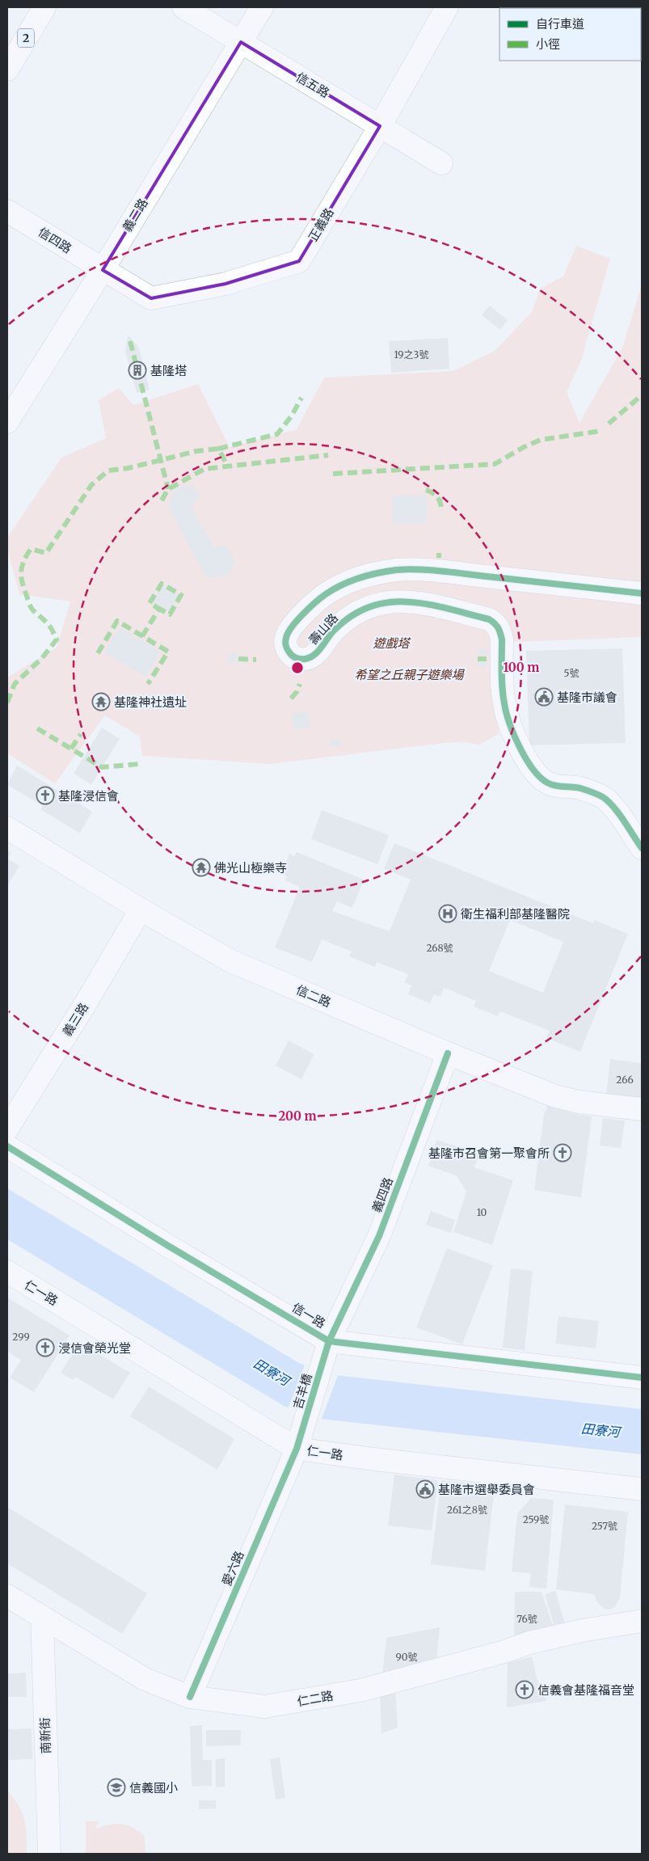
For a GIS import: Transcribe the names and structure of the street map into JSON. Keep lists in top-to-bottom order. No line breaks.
{"streets":{"street":["2","信五路","義二路","正義路","信四路","壽山路","信二路","義三路","義四路","仁一路","信一路","吉羊橋","愛六路","仁二路","南新街"]},"crossings":[["信五路","義二路"],["信五路","正義路"],["義二路","正義路"],["義二路","信四路"],["正義路","信四路"],["信二路","義三路"],["信二路","義四路"],["義四路","信一路"],["義四路","吉羊橋"],["仁一路","吉羊橋"],["仁一路","愛六路"],["信一路","吉羊橋"],["吉羊橋","愛六路"],["愛六路","仁二路"],["仁二路","南新街"]],"water":["田寮河"],"parks":["遊戲塔","希望之丘親子遊樂場"],"places":{"building":["基隆塔"],"public building":["基隆市議會","基隆市選舉委員會"],"temple":["基隆神社遺址","佛光山極樂寺"],"church":["基隆浸信會","基隆市召會第一聚會所","浸信會榮光堂","信義會基隆福音堂"],"hospital":["衛生福利部基隆醫院"],"school or university":["信義國小"]},"house_numbers":["19之3號","5號","268號","266","10","299","261之8號","259號","257號","76號","90號"],"legend":["自行車道","小徑"],"rings":["100 m","200 m"]}
